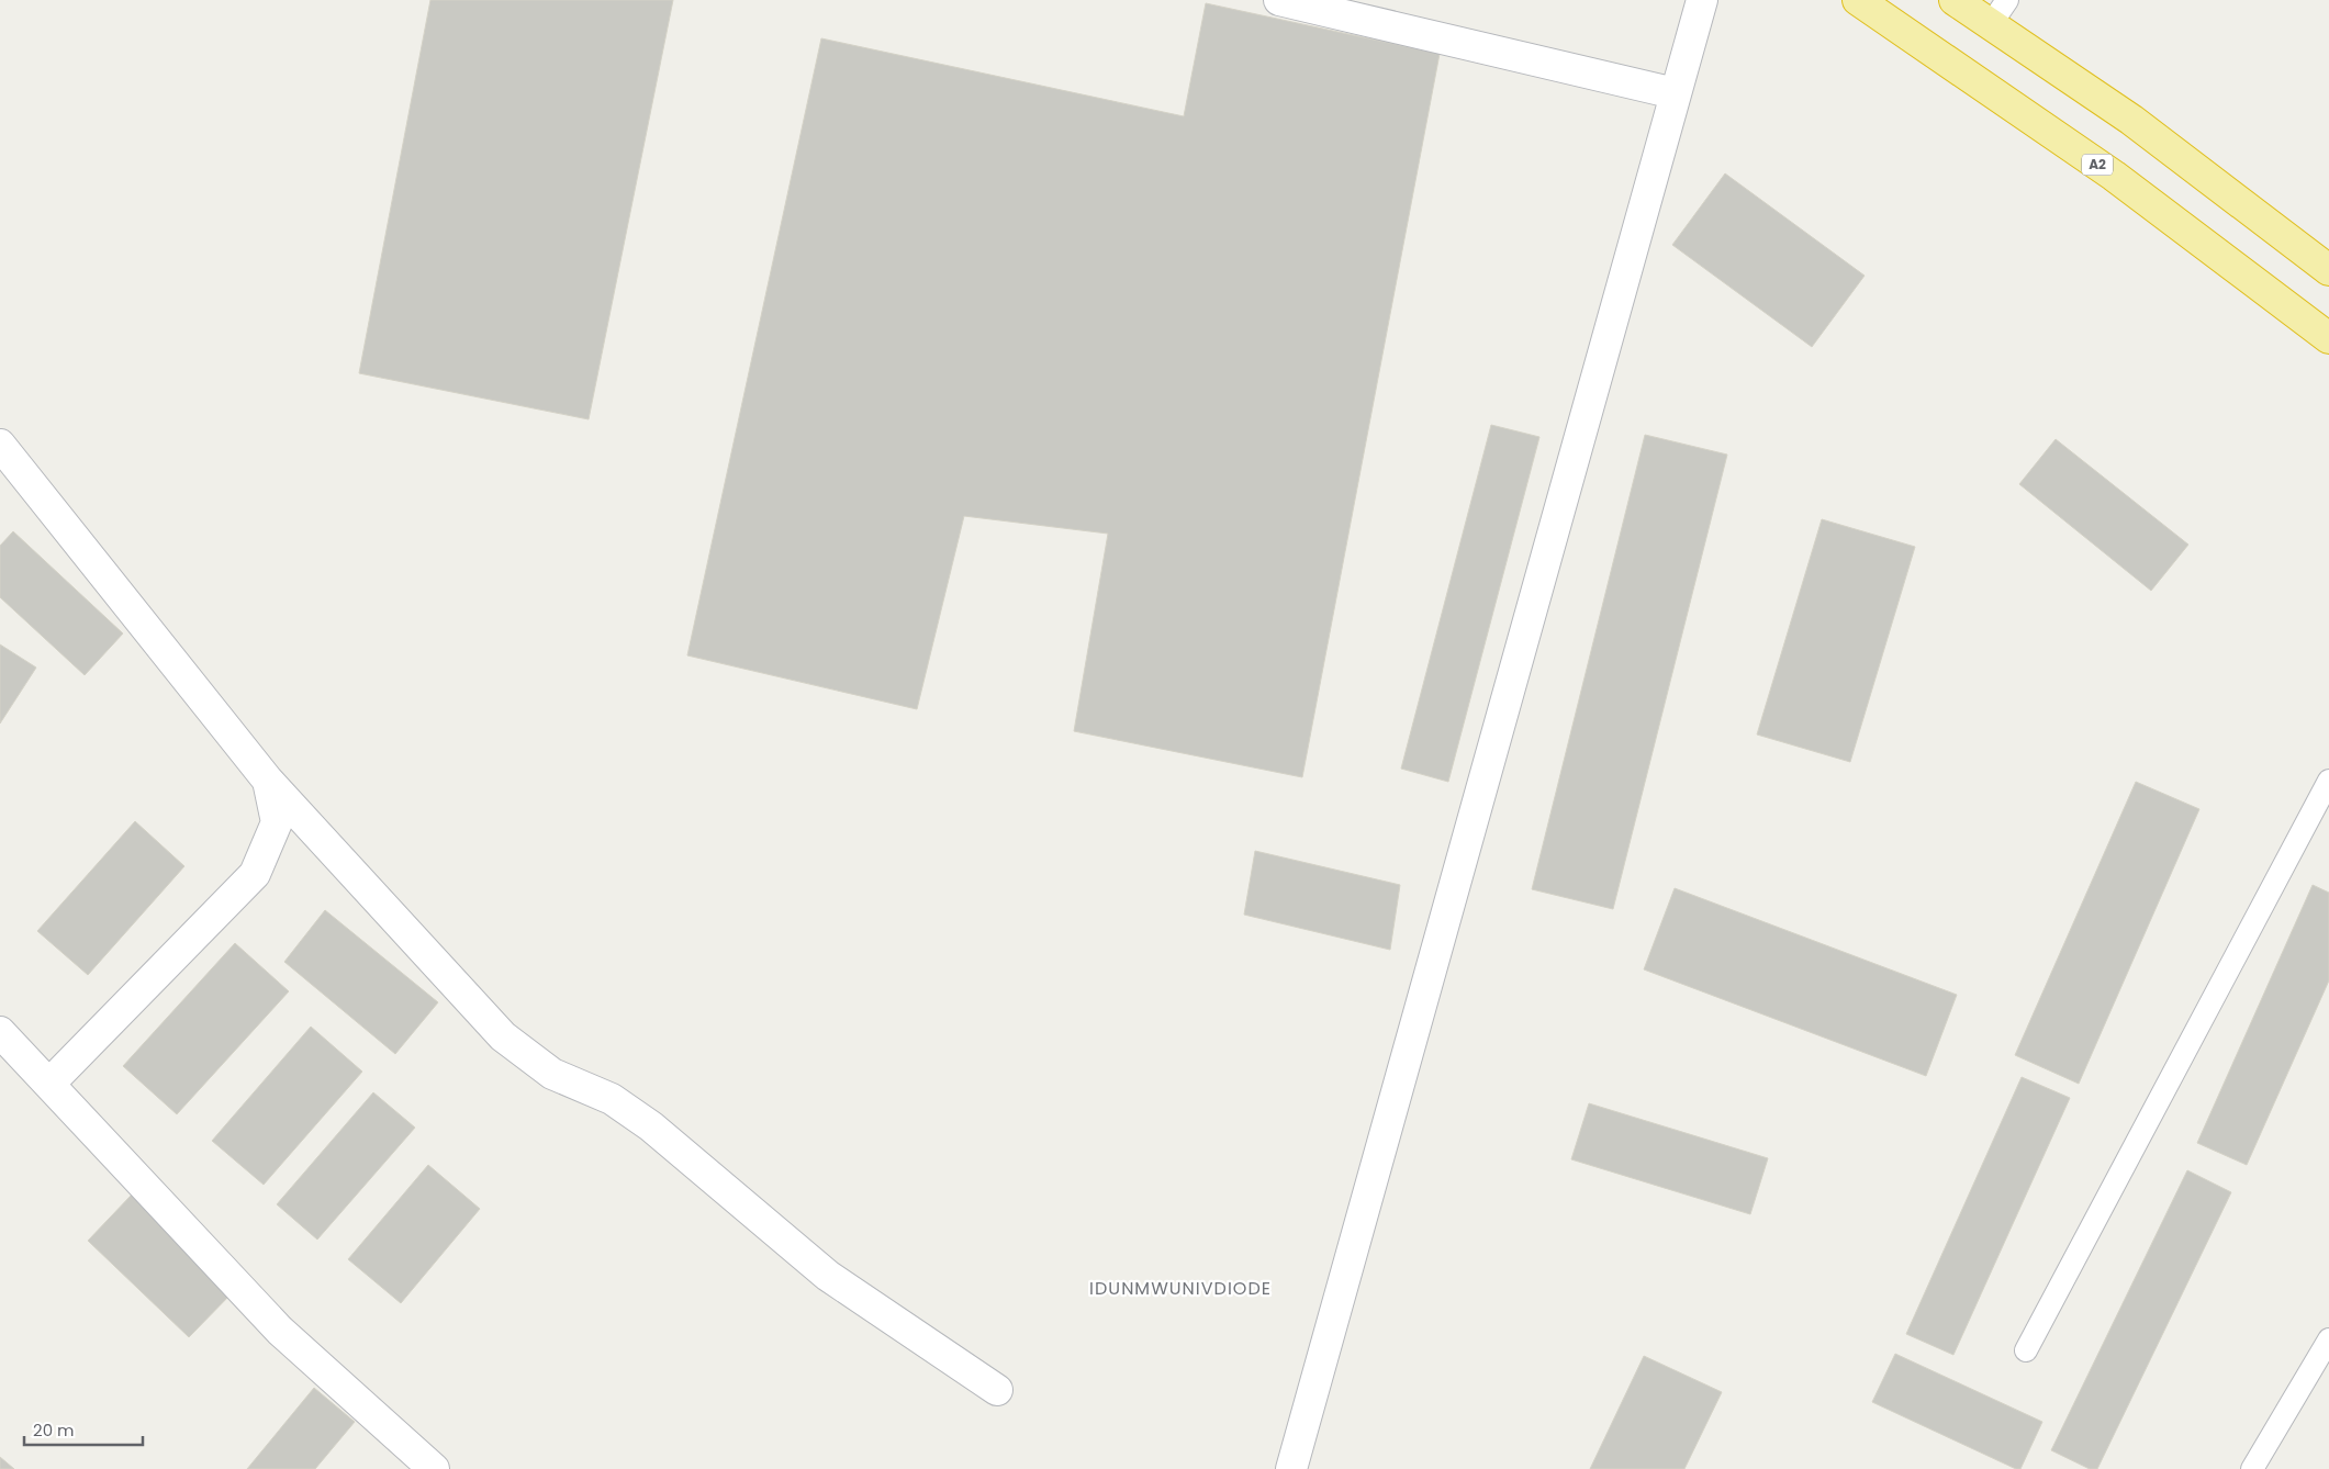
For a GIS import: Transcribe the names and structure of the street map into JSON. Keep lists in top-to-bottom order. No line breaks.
{"streets":{"highway":["A2"]},"districts":["IDUNMWUNIVDIODE"],"scale_bar":"20 m"}
